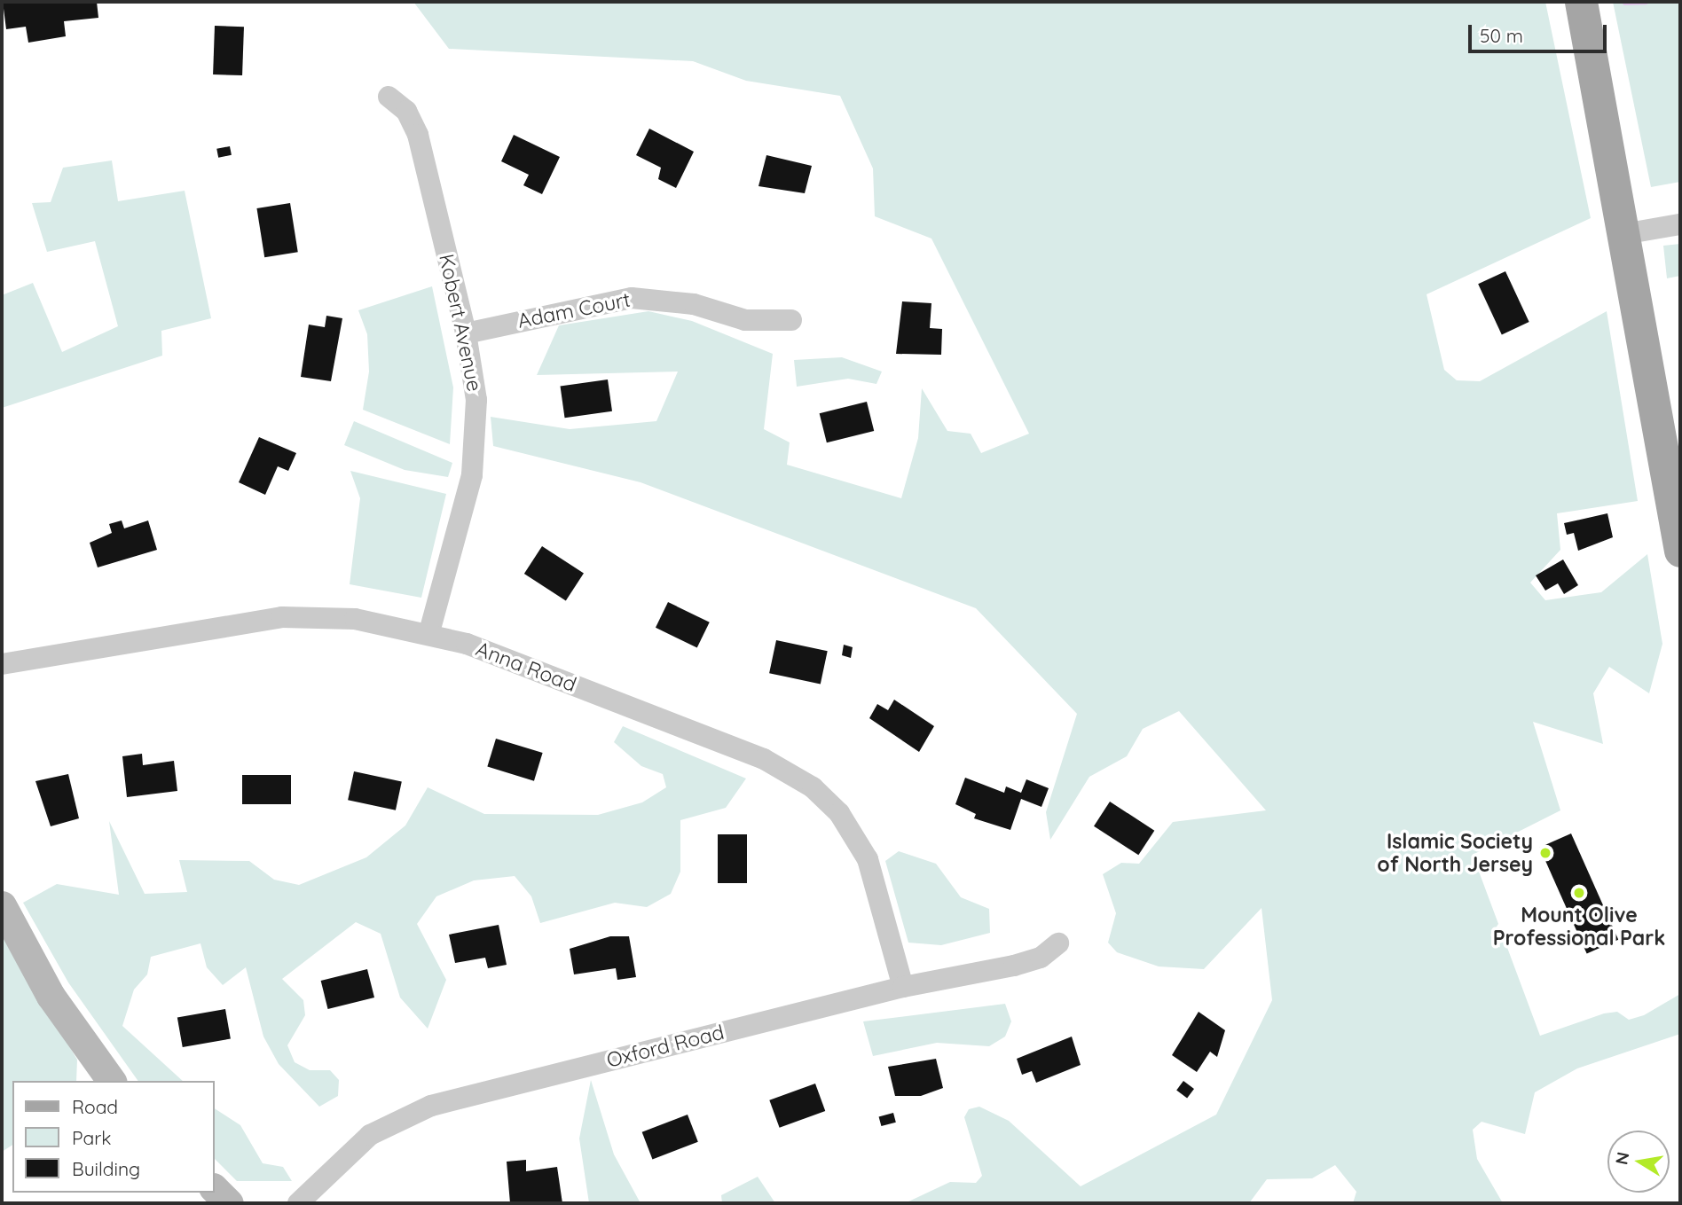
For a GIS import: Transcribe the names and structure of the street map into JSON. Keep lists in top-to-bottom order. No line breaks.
{"streets":{"street":["Adam Court","Kobert Avenue","Anna Road","Oxford Road"]},"crossings":[["Adam Court","Kobert Avenue"],["Kobert Avenue","Anna Road"],["Anna Road","Oxford Road"]],"places":["Islamic Society of North Jersey","Mount Olive Professional Park"],"legend":["Road","Park","Building"],"scale_bar":"50 m","north":"left"}
